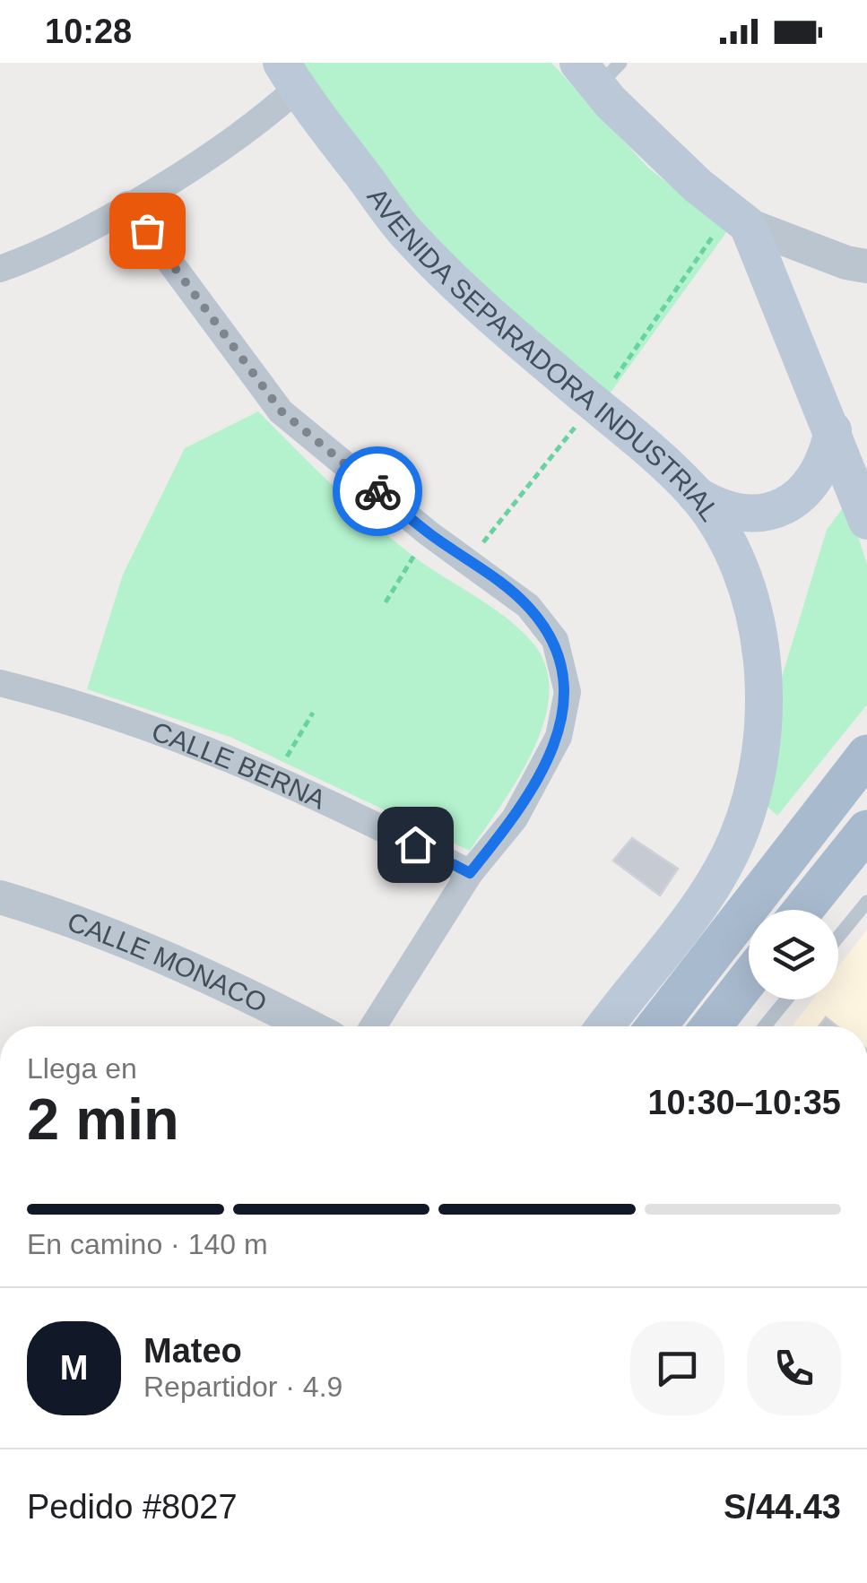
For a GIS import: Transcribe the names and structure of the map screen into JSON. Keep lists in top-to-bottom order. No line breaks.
{"streets":{"main road":["AVENIDA SEPARADORA INDUSTRIAL"],"street":["CALLE BERNA","CALLE MONACO"]},"page":{"status":"10:28","heading":["2 min","Llega en","10:30–10:35"],"panel":["Mateo","Repartidor · 4.9","Pedido #8027","S/44.43"],"bar":"En camino · 140 m","round":"M"}}
